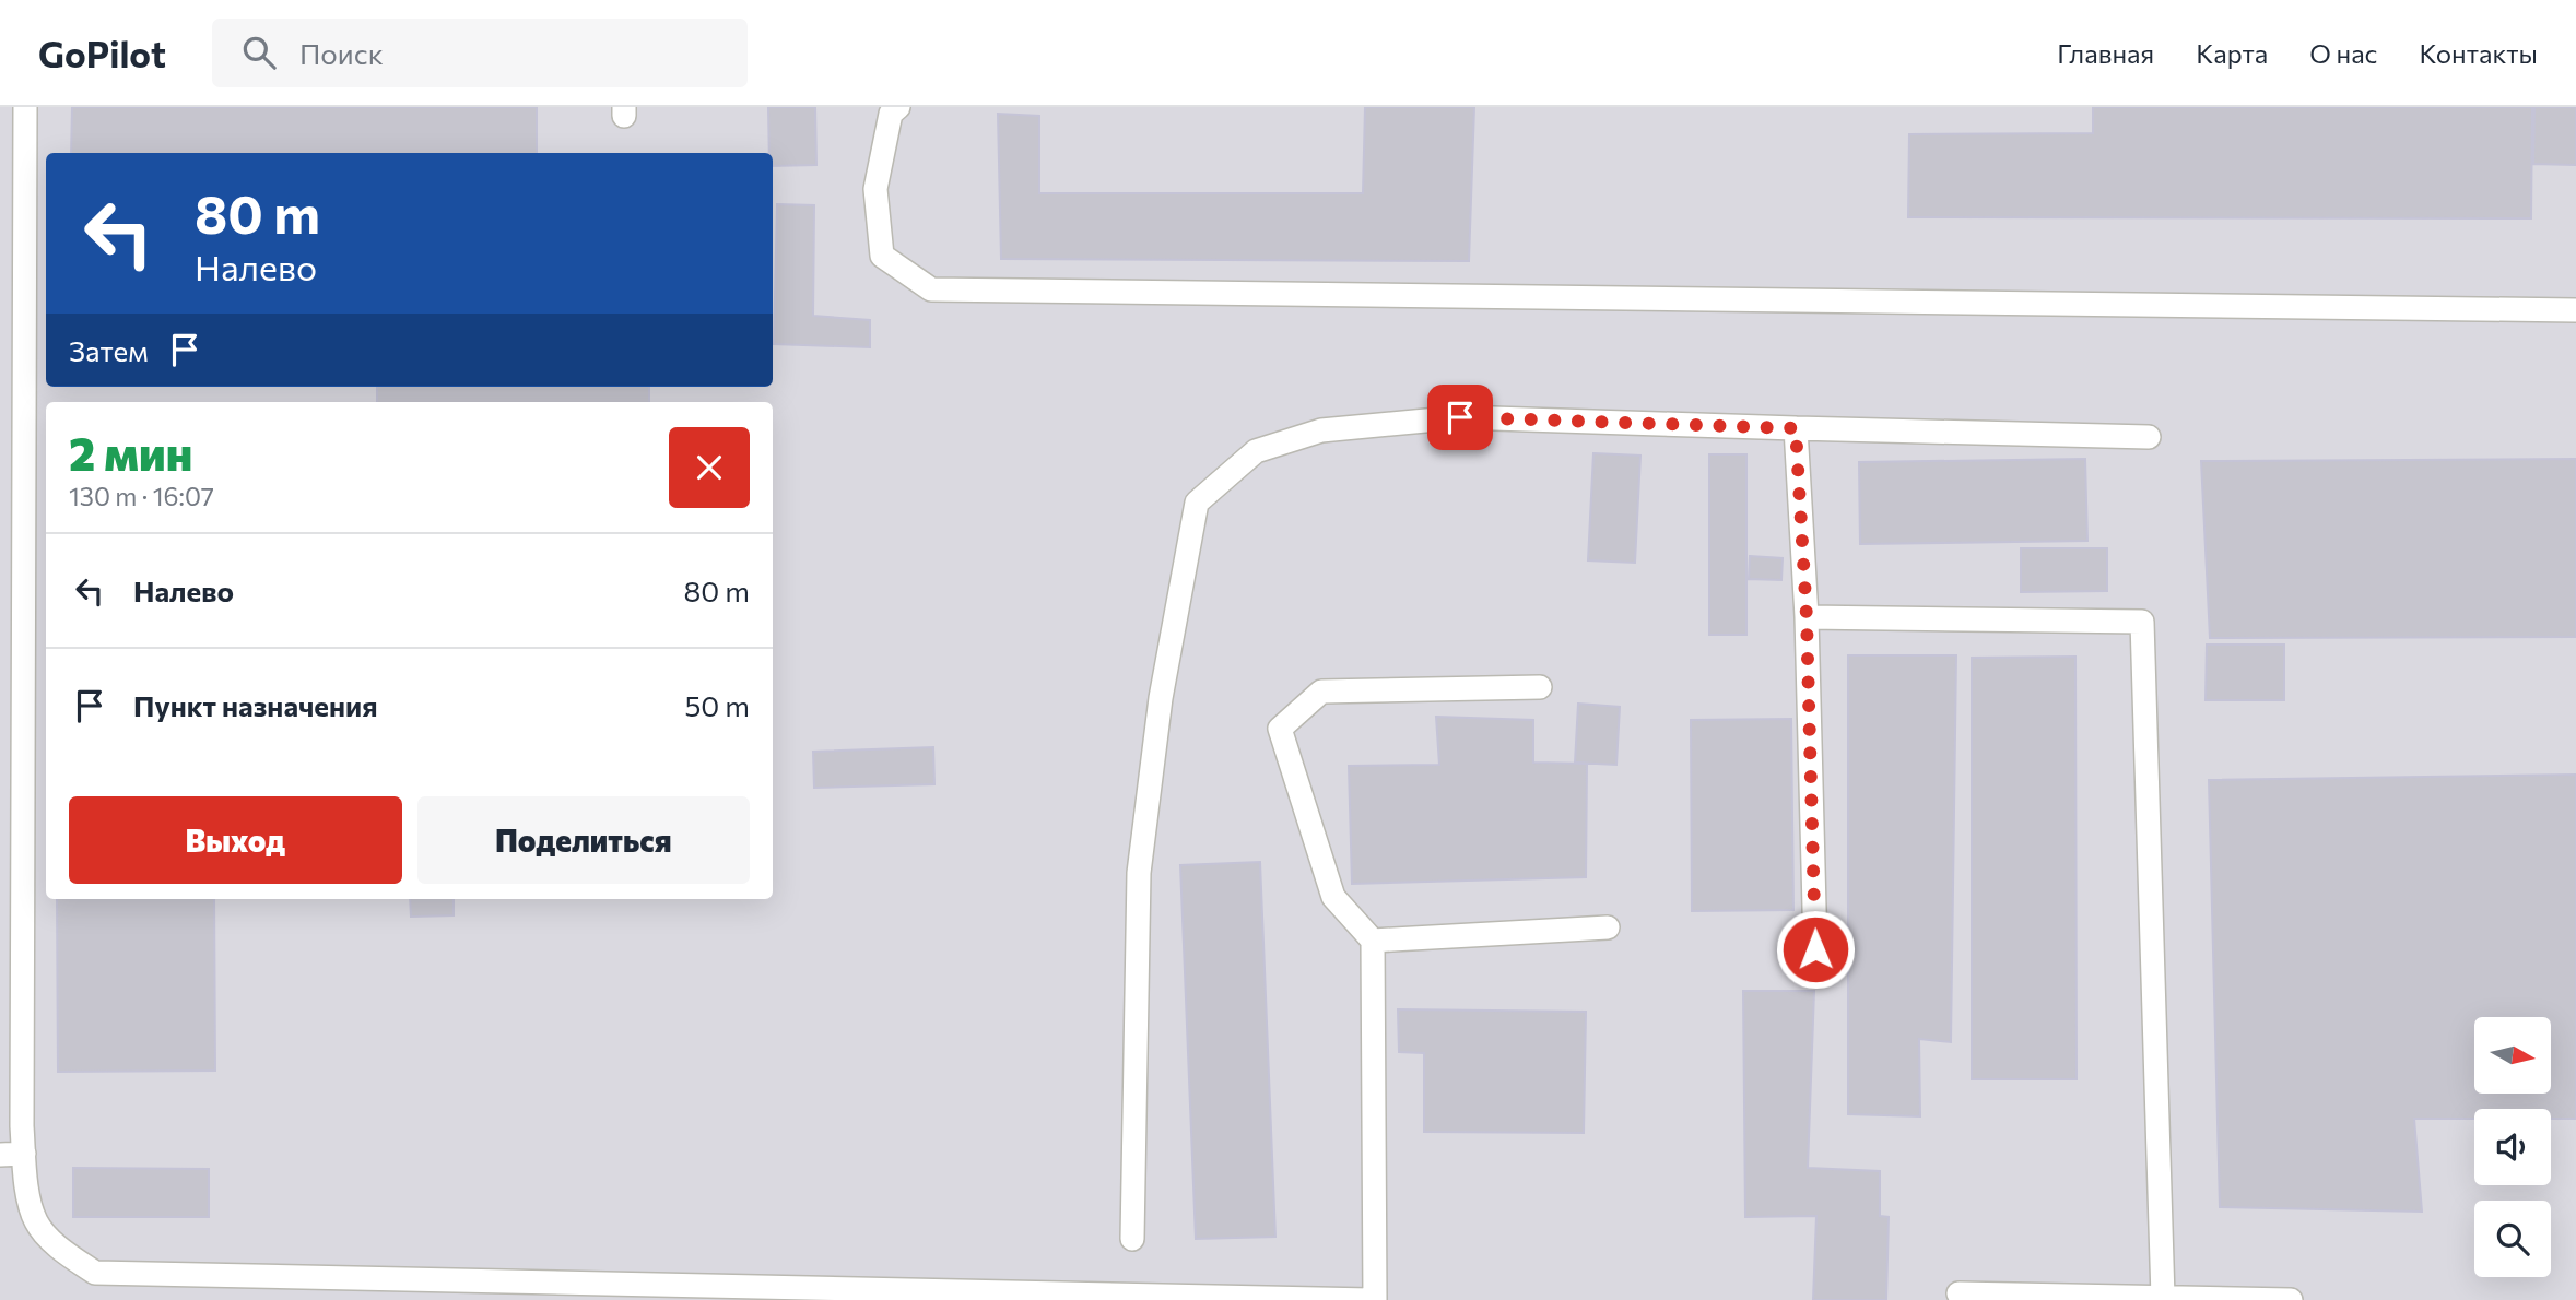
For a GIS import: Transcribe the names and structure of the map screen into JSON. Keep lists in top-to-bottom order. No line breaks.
{"north":"right","page":{"header":"GoPilot","search":"Поиск","nav":["Главная","Карта","О нас","Контакты"],"turn":["80 m","Налево"],"then":"Затем","heading":["2 мин","130 m · 16:07"],"list":[{"name":"Налево","value":"80 m"},{"name":"Пункт назначения","value":"50 m"}],"buttons":["Выход","Поделиться"]}}
